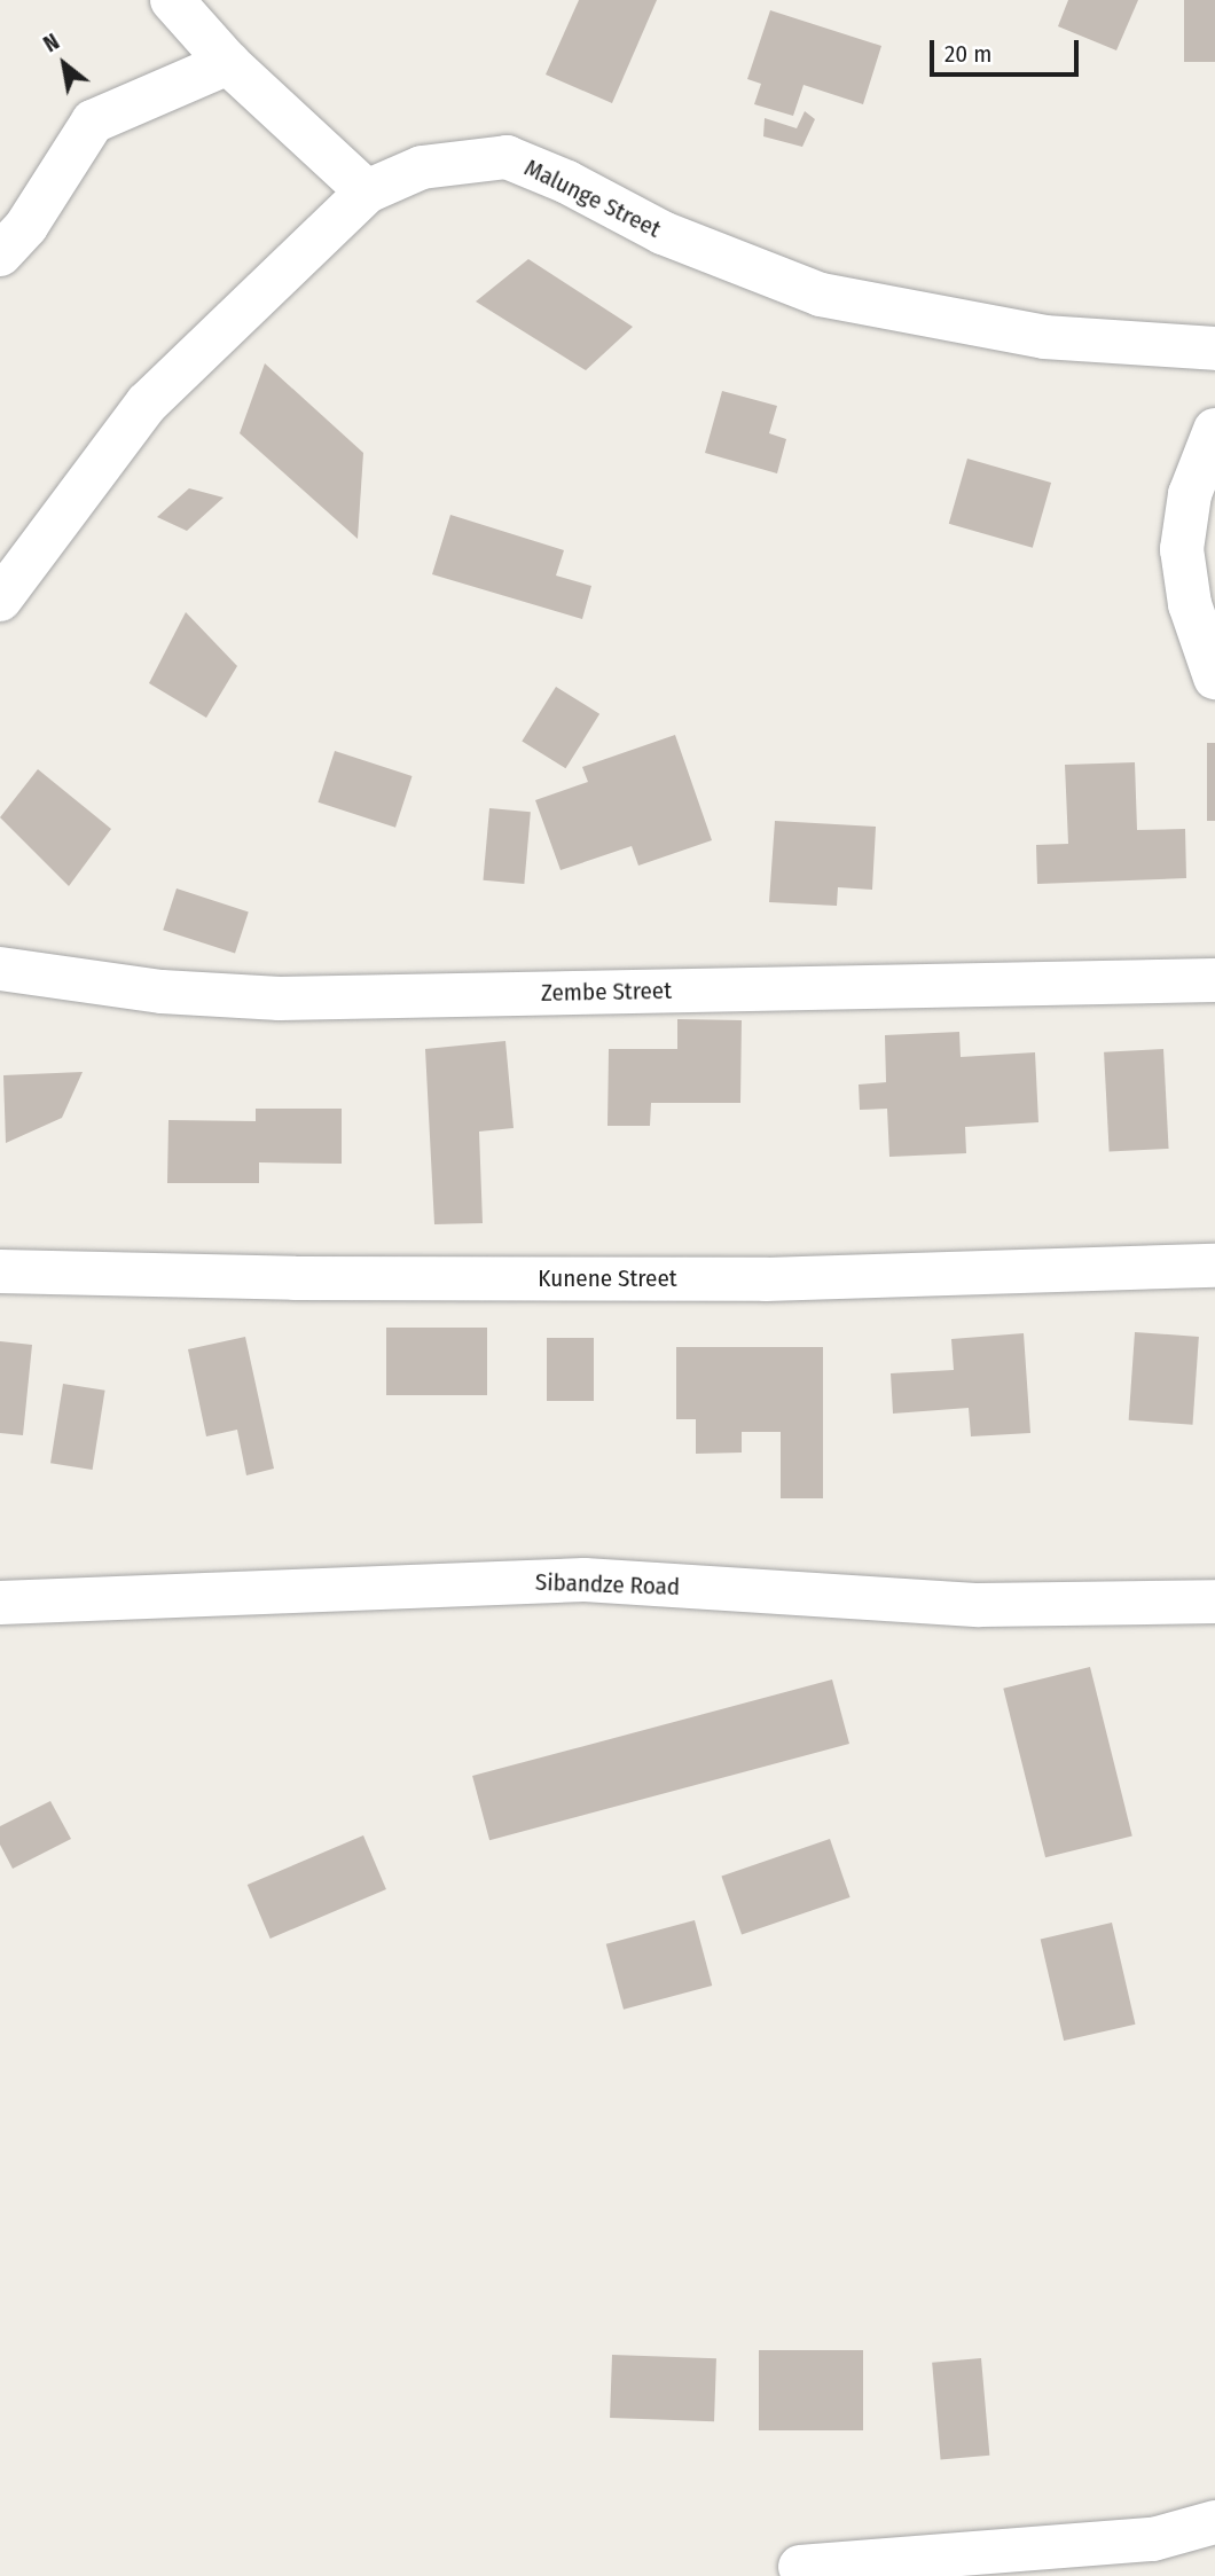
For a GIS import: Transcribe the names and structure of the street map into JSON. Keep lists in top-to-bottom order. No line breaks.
{"streets":{"street":["Malunge Street","Zembe Street","Kunene Street","Sibandze Road"]},"scale_bar":"20 m","north":"top left"}
